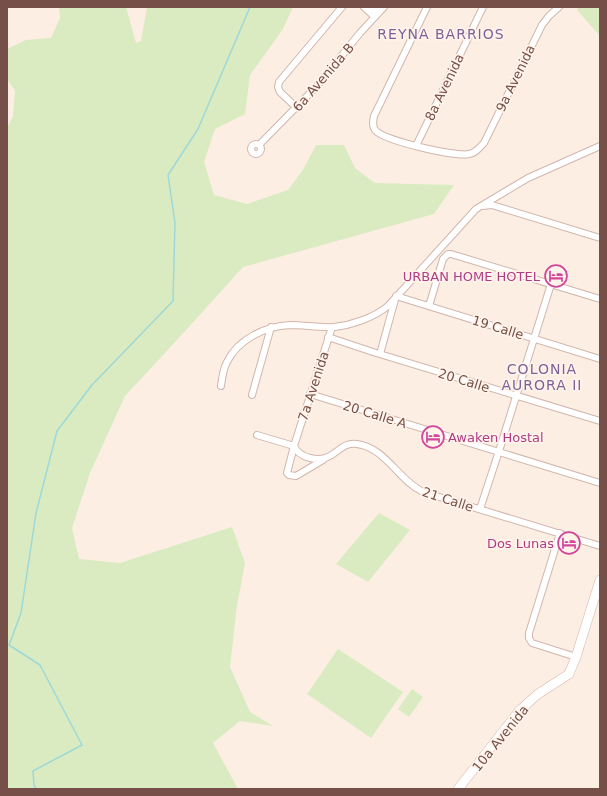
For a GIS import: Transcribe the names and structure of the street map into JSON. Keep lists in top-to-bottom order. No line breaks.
{"streets":{"main road":["10a Avenida"],"street":["6a Avenida B","9a Avenida","8a Avenida","19 Calle","20 Calle","7a Avenida","20 Calle A","21 Calle"]},"crossings":[["9a Avenida","8a Avenida"],["20 Calle","7a Avenida"],["7a Avenida","20 Calle A"],["7a Avenida","21 Calle"]],"districts":["REYNA BARRIOS","COLONIA AURORA II"],"places":{"hotel":["URBAN HOME HOTEL","Awaken Hostal","Dos Lunas"]}}
